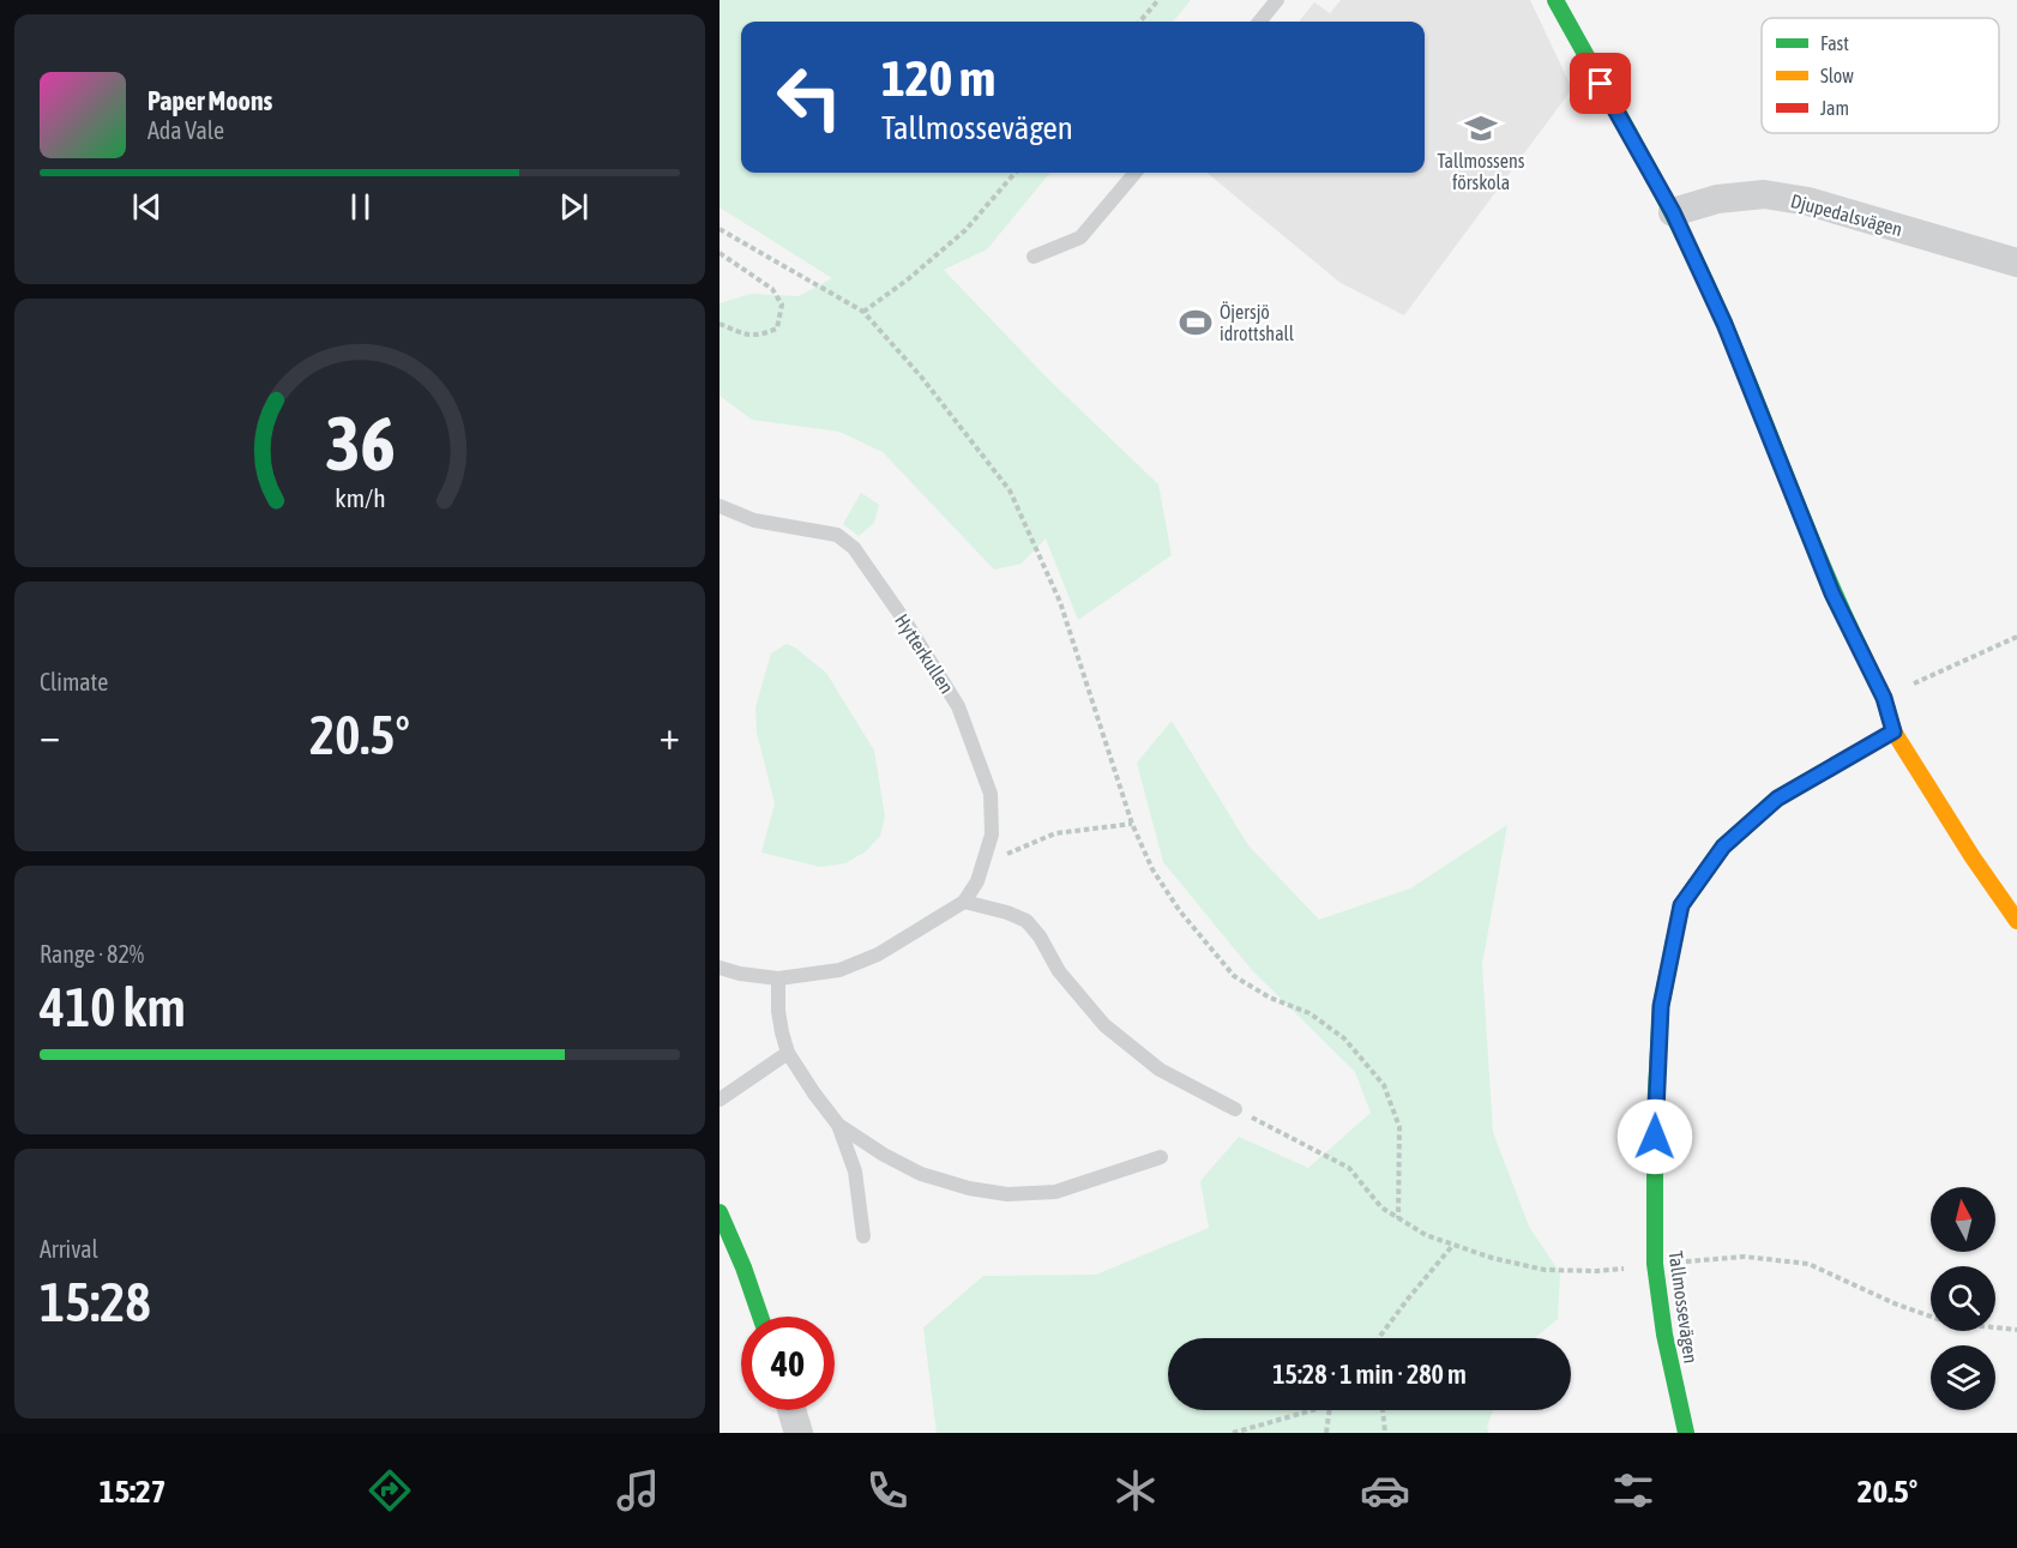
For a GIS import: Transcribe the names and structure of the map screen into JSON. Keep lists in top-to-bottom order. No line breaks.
{"streets":{"street":["Djupedalsvägen","Tallmossevägen"],"lane":["Hytterkullen"]},"places":{"school or university":["Tallmossens förskola"],"sports":["Öjersjö idrottshall"]},"legend":["Fast","Slow","Jam"],"north":"top","page":{"turn":["120 m","Tallmossevägen"],"song":["Paper Moons","Ada Vale"],"tile":["Climate",["Range · 82%","410 km"],["Arrival","15:28"]],"heat":["−","20.5°","+"],"limit":"40","trip":"15:28 · 1 min · 280 m","tabs":["15:27","20.5°"],"gauge":["36","km/h"]}}
